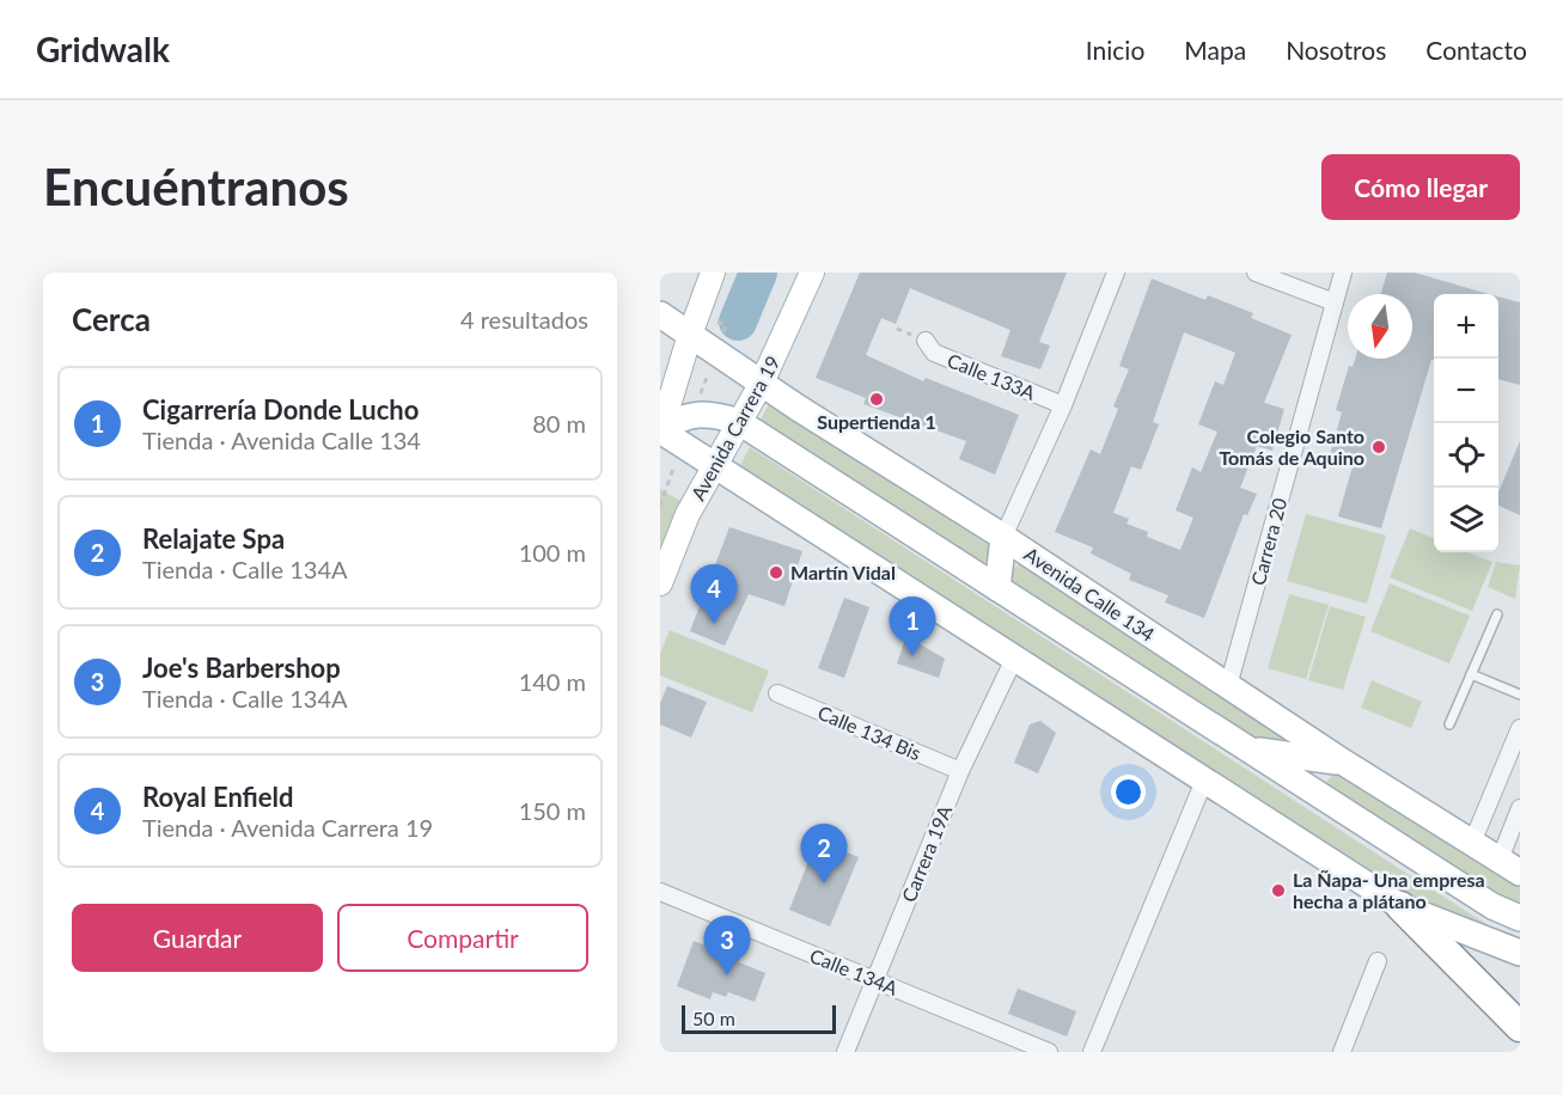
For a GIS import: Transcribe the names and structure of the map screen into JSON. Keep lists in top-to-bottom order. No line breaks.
{"streets":{"main road":["Avenida Carrera 19","Avenida Calle 134"],"street":["Calle 133A","Carrera 20","Calle 134 Bis","Carrera 19A","Calle 134A"]},"crossings":[["Avenida Carrera 19","Avenida Calle 134"],["Carrera 20","Avenida Calle 134"],["Calle 134 Bis","Carrera 19A"],["Carrera 19A","Calle 134A"]],"places":["Supertienda 1","Colegio Santo Tomás de Aquino","Martín Vidal","La Ñapa- Una empresa hecha a plátano"],"scale_bar":"50 m","north":"bottom","page":{"header":"Gridwalk","nav":["Inicio","Mapa","Nosotros","Contacto"],"buttons":["Cómo llegar",["Guardar","Compartir"]],"title":"Encuéntranos","heading":["Cerca","4 resultados"],"map_buttons":["+","−"],"list":[{"mark":"1","name":"Cigarrería Donde Lucho","note":"Tienda · Avenida Calle 134","value":"80 m"},{"mark":"2","name":"Relajate Spa","note":"Tienda · Calle 134A","value":"100 m"},{"mark":"3","name":"Joe's Barbershop","note":"Tienda · Calle 134A","value":"140 m"},{"mark":"4","name":"Royal Enfield","note":"Tienda · Avenida Carrera 19","value":"150 m"}],"pins":["4","1","2","3"],"scale":"50 m"}}
